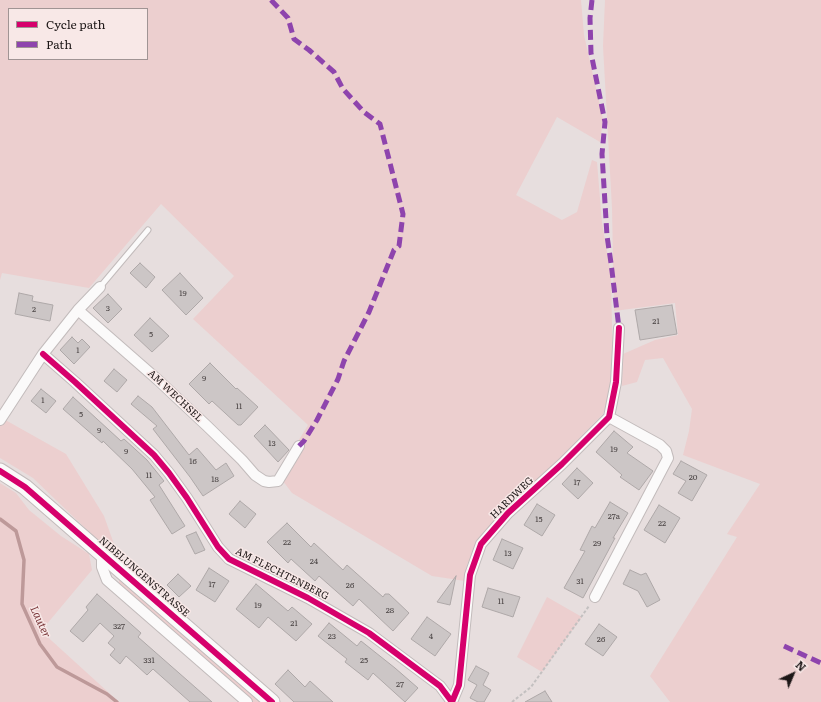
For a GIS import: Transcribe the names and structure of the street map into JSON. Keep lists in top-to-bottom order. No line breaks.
{"streets":{"main road":["NIBELUNGENSTRASSE"],"street":["AM WECHSEL","HARDWEG","AM FLECHTENBERG"]},"crossings":[["HARDWEG","AM FLECHTENBERG"]],"water":["Lauter"],"house_numbers":["19","3","2","21","5","1","9","1","11","5","9","13","19","9","16","11","20","18","17","27a","15","22","22","29","13","24","31","17","26","11","19","28","21","327","23","4","26","331","25","27"],"legend":["Cycle path","Path"],"north":"top right"}
